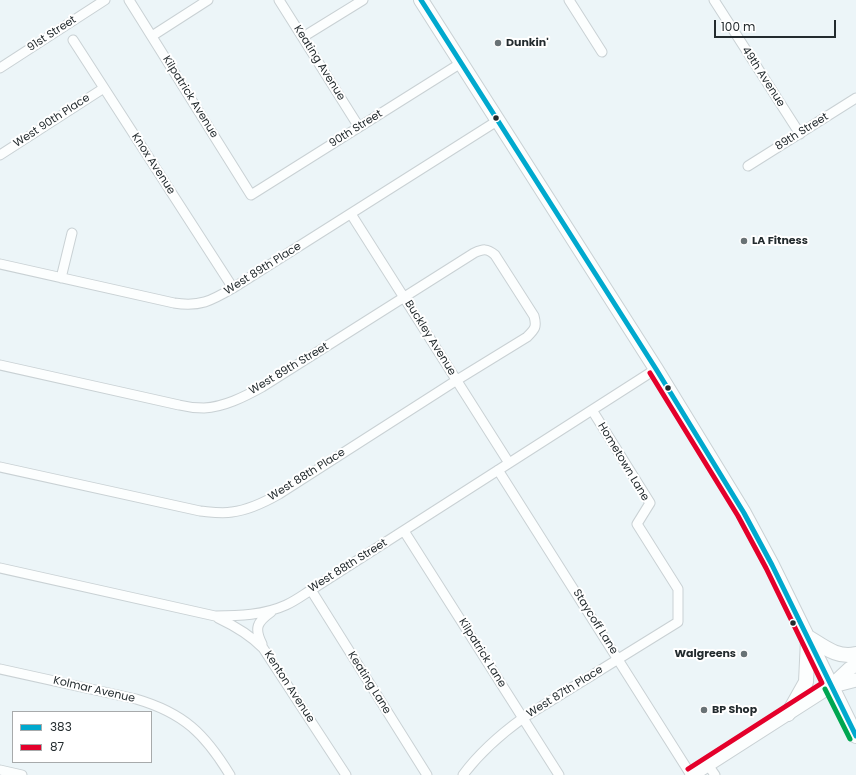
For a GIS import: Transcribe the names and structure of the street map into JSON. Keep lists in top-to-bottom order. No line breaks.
{"streets":{"street":["91st Street","Keating Avenue","49th Avenue","Kilpatrick Avenue","West 90th Place","90th Street","89th Street","Knox Avenue","West 89th Place","Buckley Avenue","West 89th Street","Hometown Lane","West 88th Place","West 88th Street","Staycoff Lane","Kilpatrick Lane","Keating Lane","Kenton Avenue","Kolmar Avenue","West 87th Place"]},"crossings":[["Keating Avenue","90th Street"],["49th Avenue","89th Street"],["Kilpatrick Avenue","90th Street"],["West 90th Place","Knox Avenue"],["Knox Avenue","West 89th Place"],["West 89th Place","Buckley Avenue"],["Buckley Avenue","West 89th Street"],["Buckley Avenue","West 88th Place"],["Buckley Avenue","West 88th Street"],["West 89th Street","West 88th Place"],["Hometown Lane","West 88th Street"],["Hometown Lane","West 87th Place"],["West 88th Street","Staycoff Lane"],["West 88th Street","Kilpatrick Lane"],["West 88th Street","Keating Lane"],["West 88th Street","Kenton Avenue"],["Staycoff Lane","West 87th Place"],["Kilpatrick Lane","West 87th Place"]],"places":["Dunkin'","LA Fitness","Walgreens","BP Shop"],"lines":["transit line 383","transit line 87"],"legend":["383","87"],"scale_bar":"100 m"}
